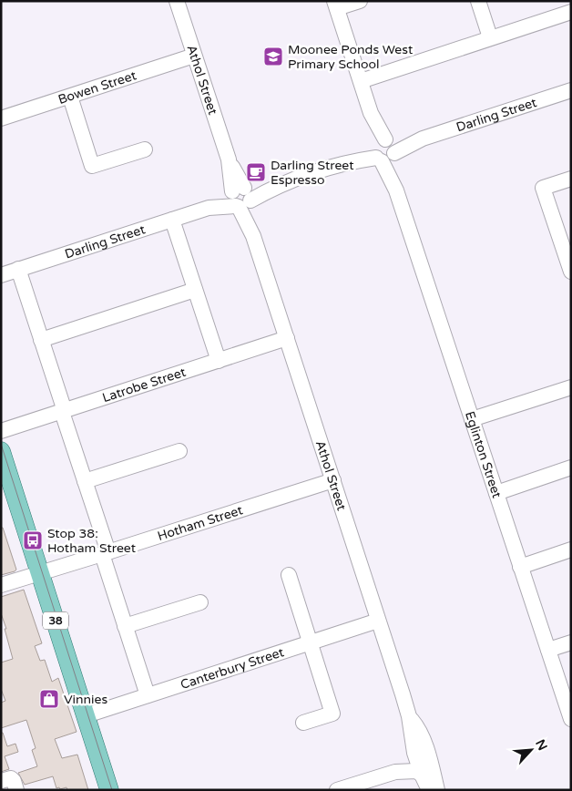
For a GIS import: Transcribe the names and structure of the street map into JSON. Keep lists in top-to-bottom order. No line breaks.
{"streets":{"main road":["38"],"street":["Athol Street","Bowen Street","Darling Street","Latrobe Street","Eglinton Street","Hotham Street","Canterbury Street"]},"crossings":[["Athol Street","Bowen Street"],["Athol Street","Darling Street"],["Athol Street","Latrobe Street"],["Athol Street","Hotham Street"],["Athol Street","Canterbury Street"],["Darling Street","Eglinton Street"],["Hotham Street","38"],["38","Canterbury Street"]],"places":{"school or university":["Moonee Ponds West Primary School"],"cafe":["Darling Street Espresso"],"bus stop":["Stop 38: Hotham Street"],"shop":["Vinnies"]},"north":"top right"}
